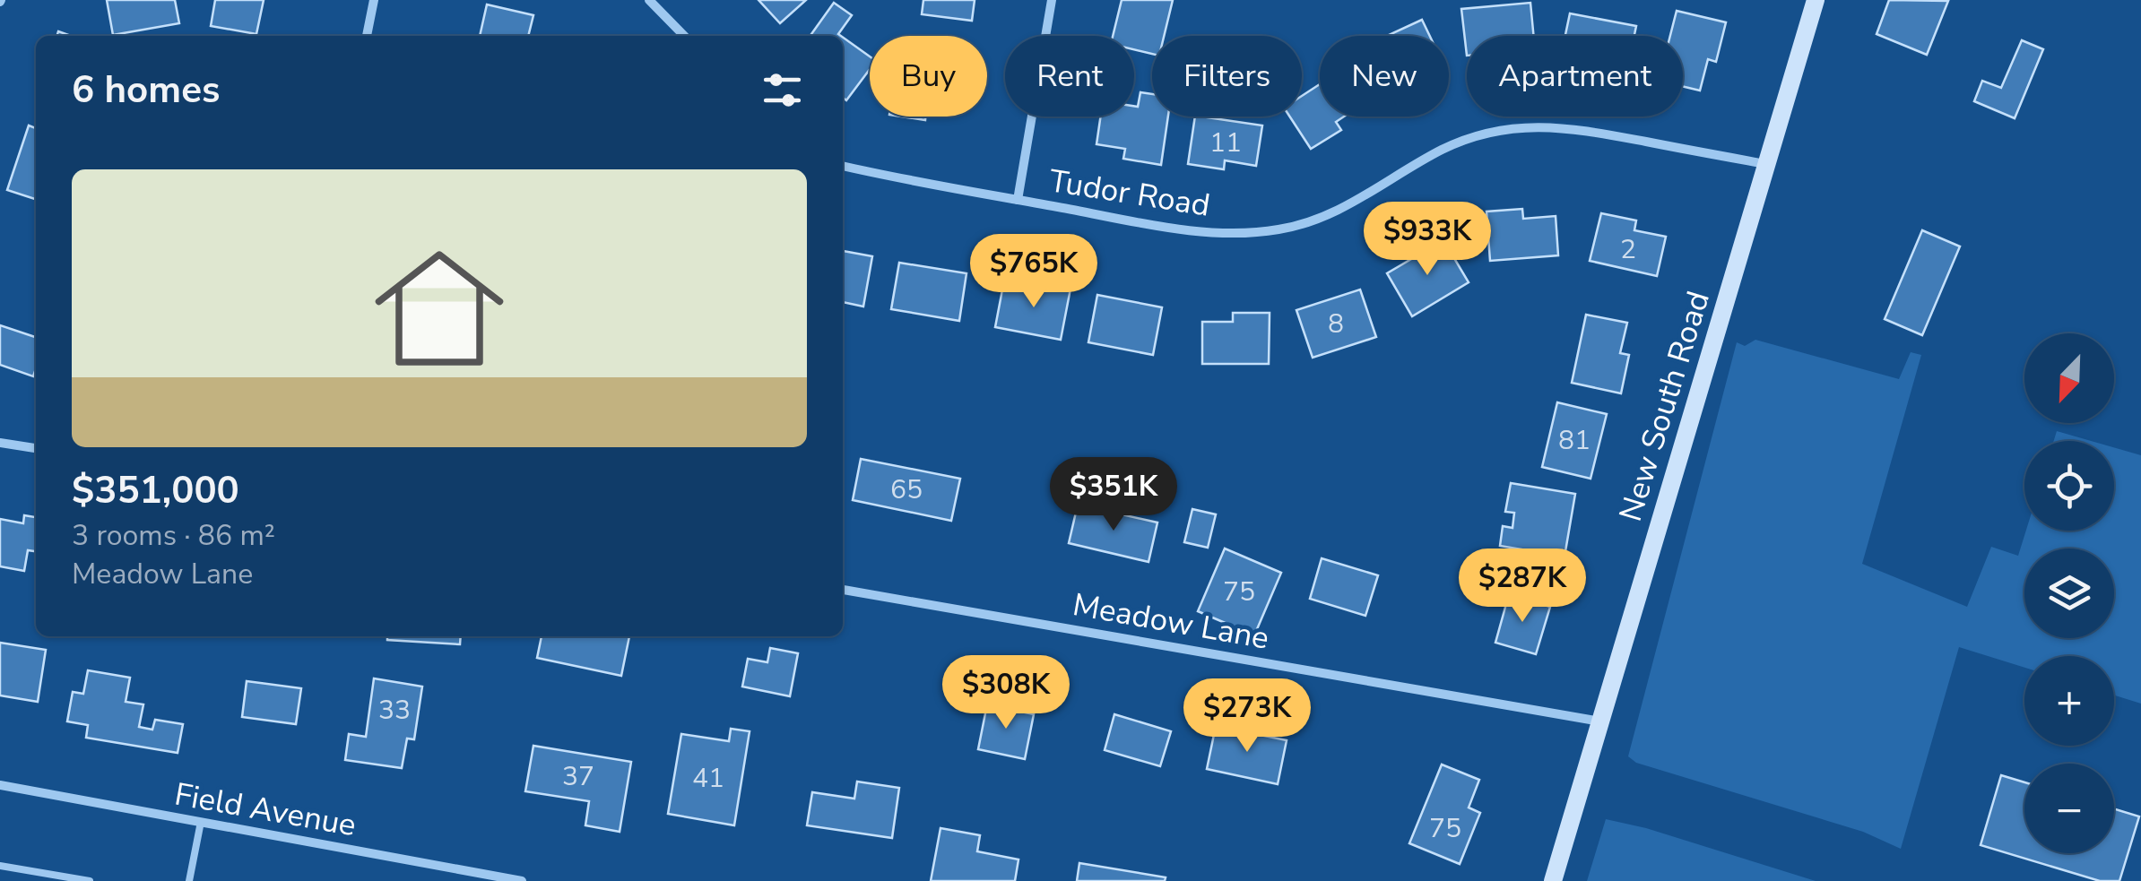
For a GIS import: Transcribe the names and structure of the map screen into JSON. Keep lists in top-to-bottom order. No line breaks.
{"streets":{"street":["Tudor Road","New South Road","Meadow Lane","Field Avenue"]},"crossings":[["Tudor Road","New South Road"],["New South Road","Meadow Lane"]],"house_numbers":["11","2","8","81","65","75","33","37","41","75"],"north":"bottom left","page":{"chip":["Buy","Rent","Filters","New","Apartment"],"heading":"6 homes","list":[{"name":"$351,000","note":"3 rooms · 86 m² · Meadow Lane"}],"price":["$933K","$765K","$351K","$287K","$308K","$273K"],"map_buttons":["+","−"]}}
